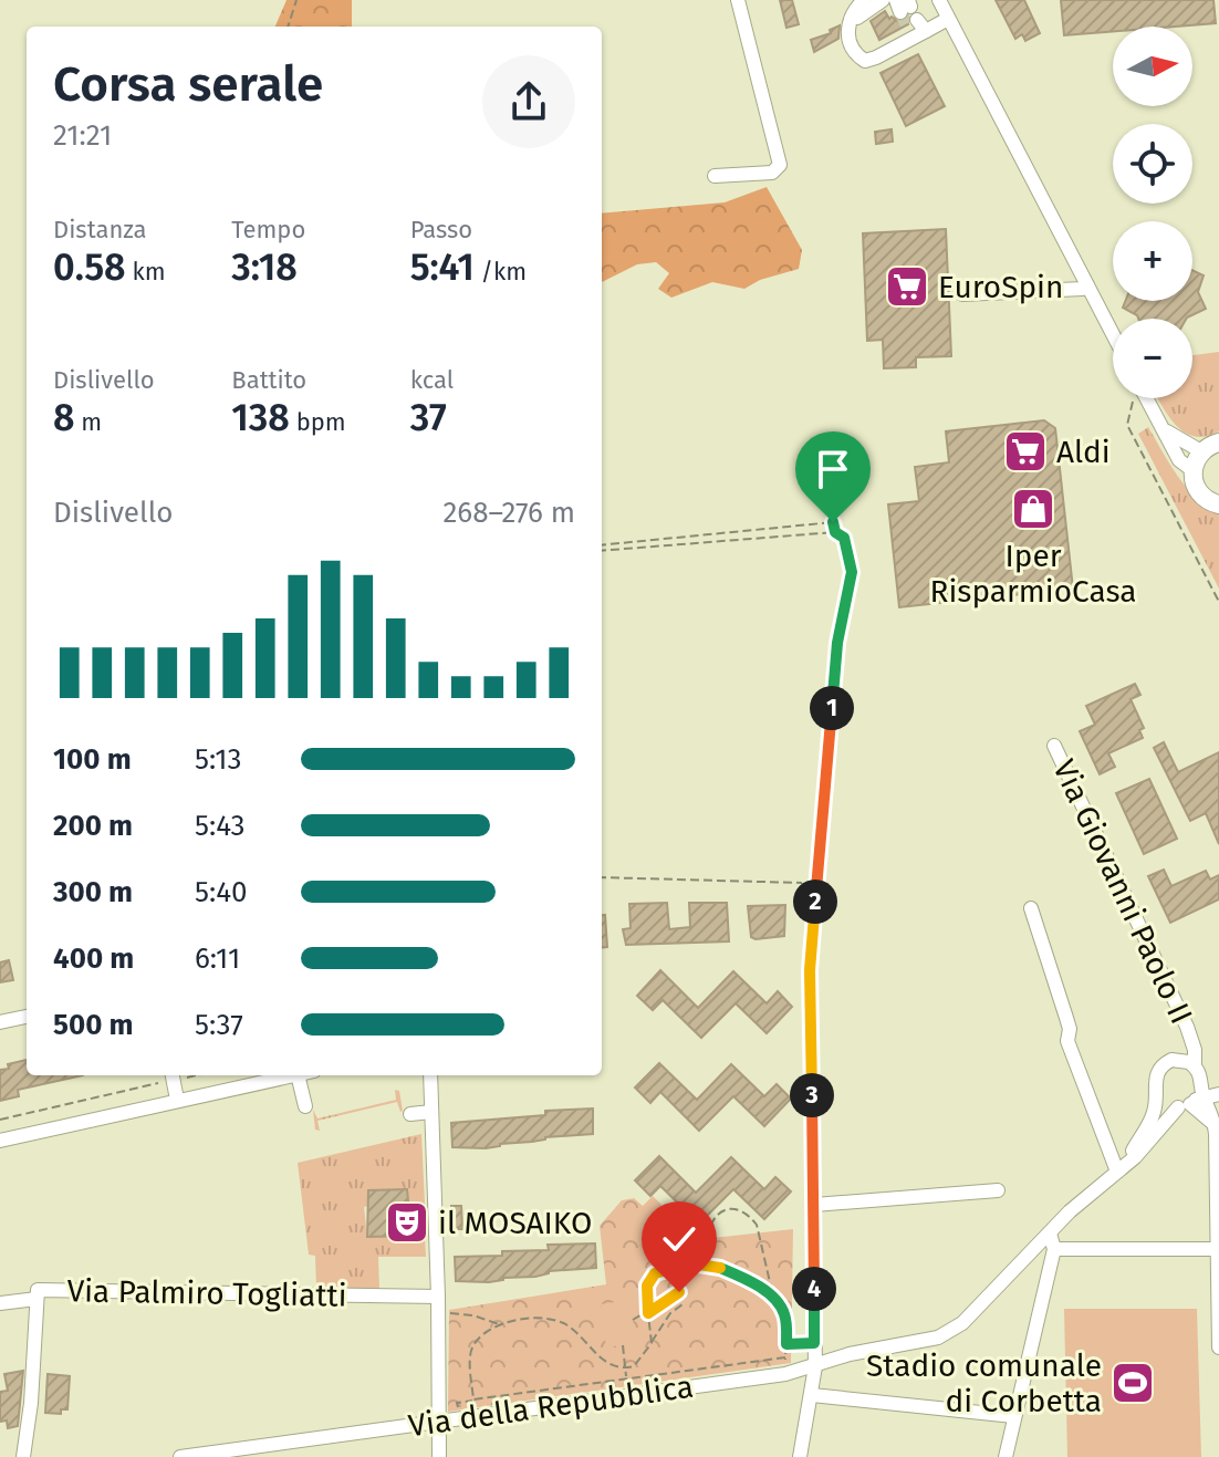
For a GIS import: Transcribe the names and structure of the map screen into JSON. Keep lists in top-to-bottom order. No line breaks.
{"streets":{"street":["Via Giovanni Paolo II","Via Palmiro Togliatti","Via della Repubblica"]},"crossings":[["Via Giovanni Paolo II","Via della Repubblica"]],"places":{"supermarket":["EuroSpin","Aldi"],"shop":["Iper RisparmioCasa"],"theatre":["il MOSAIKO"],"sports":["Stadio comunale di Corbetta"]},"north":"right","page":{"map_buttons":["+","−"],"heading":["Corsa serale","21:21"],"stats":[["Distanza","0.58 km"],["Tempo","3:18"],["Passo","5:41 /km"],["Dislivello","8 m"],["Battito","138 bpm"],["kcal","37"]],"chart":["Dislivello","268–276 m"],"pins":["1","2","3","4"],"list":[{"name":"100 m","note":"5:13"},{"name":"200 m","note":"5:43"},{"name":"300 m","note":"5:40"},{"name":"400 m","note":"6:11"},{"name":"500 m","note":"5:37"}]}}
